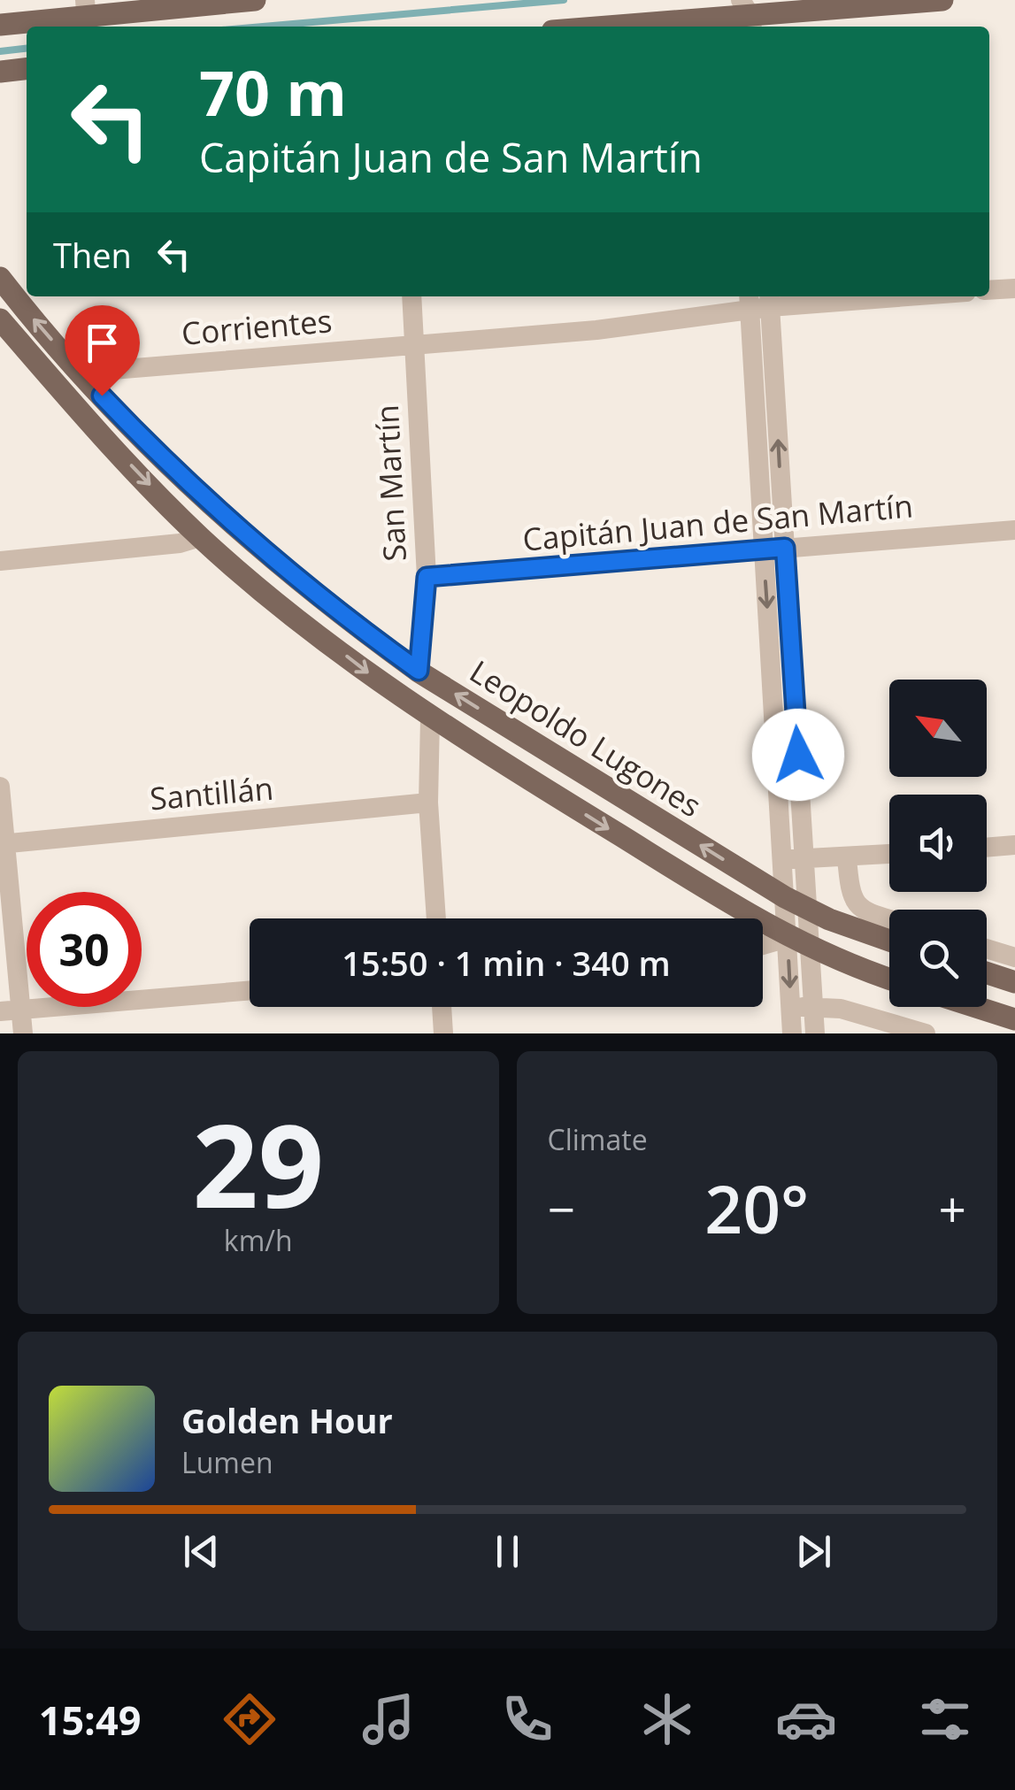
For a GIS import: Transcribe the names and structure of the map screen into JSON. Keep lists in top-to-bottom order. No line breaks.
{"streets":{"main road":["Leopoldo Lugones"],"street":["Corrientes","San Martín","Capitán Juan de San Martín","Santillán"]},"crossings":[["Corrientes","San Martín"],["Corrientes","Leopoldo Lugones"],["San Martín","Capitán Juan de San Martín"],["San Martín","Leopoldo Lugones"]],"north":"top left","page":{"turn":["70 m","Capitán Juan de San Martín"],"then":"Then","limit":"30","trip":"15:50 · 1 min · 340 m","tile":[["29","km/h"],"Climate"],"heat":["−","20°","+"],"song":["Golden Hour","Lumen"],"tabs":"15:49"}}
